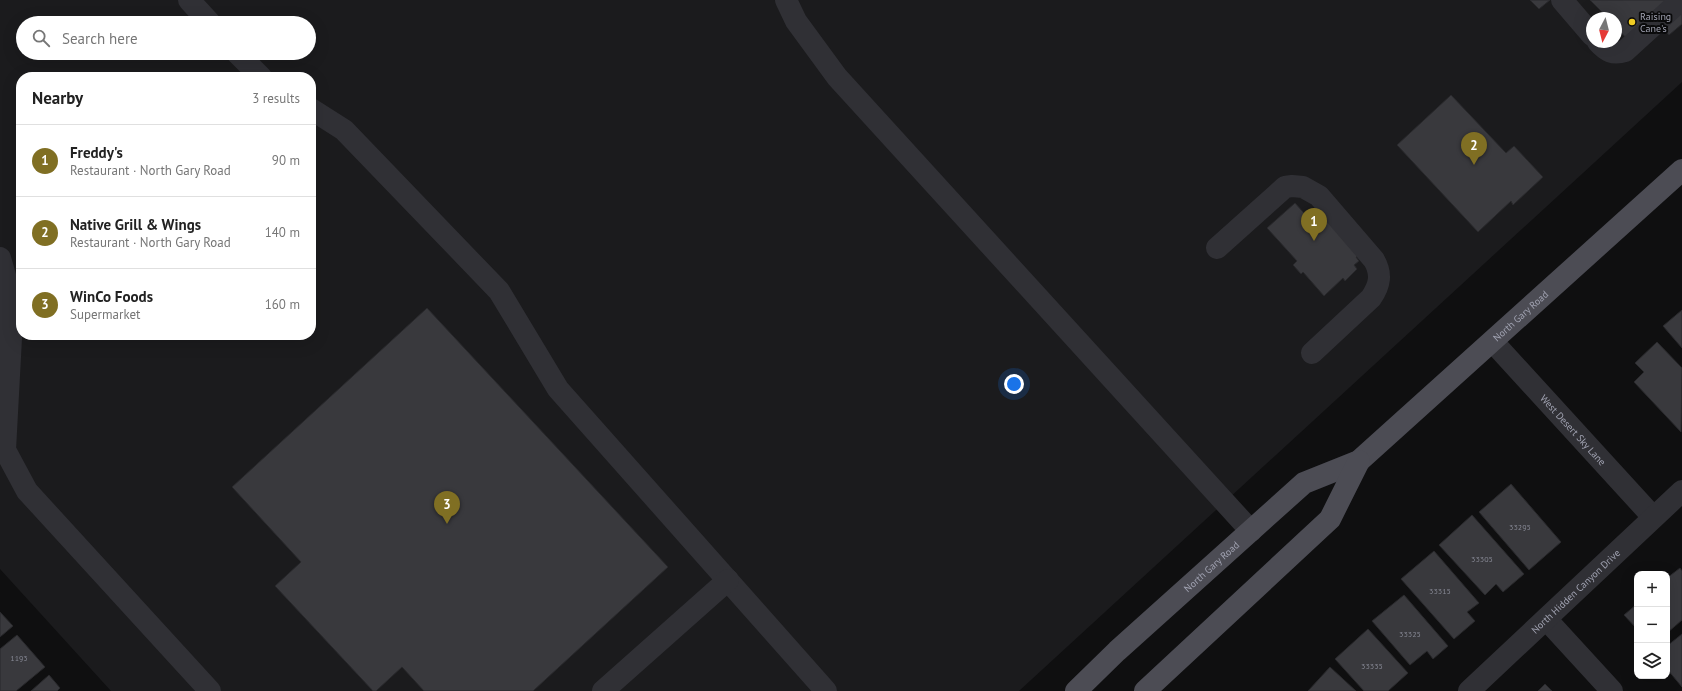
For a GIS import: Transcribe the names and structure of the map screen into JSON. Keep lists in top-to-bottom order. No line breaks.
{"streets":{"main road":["North Gary Road"],"street":["West Desert Sky Lane","North Hidden Canyon Drive"]},"crossings":[["North Gary Road","West Desert Sky Lane"],["West Desert Sky Lane","North Hidden Canyon Drive"]],"places":["Raising Cane's"],"house_numbers":["33295","33305","33315","33325","1193","33335"],"north":"bottom","page":{"search":"Search here","heading":["Nearby","3 results"],"list":[{"mark":"1","name":"Freddy's","note":"Restaurant · North Gary Road","value":"90 m"},{"mark":"2","name":"Native Grill & Wings","note":"Restaurant · North Gary Road","value":"140 m"},{"mark":"3","name":"WinCo Foods","note":"Supermarket","value":"160 m"}],"pins":["2","1","3"],"map_buttons":["+","−"]}}
